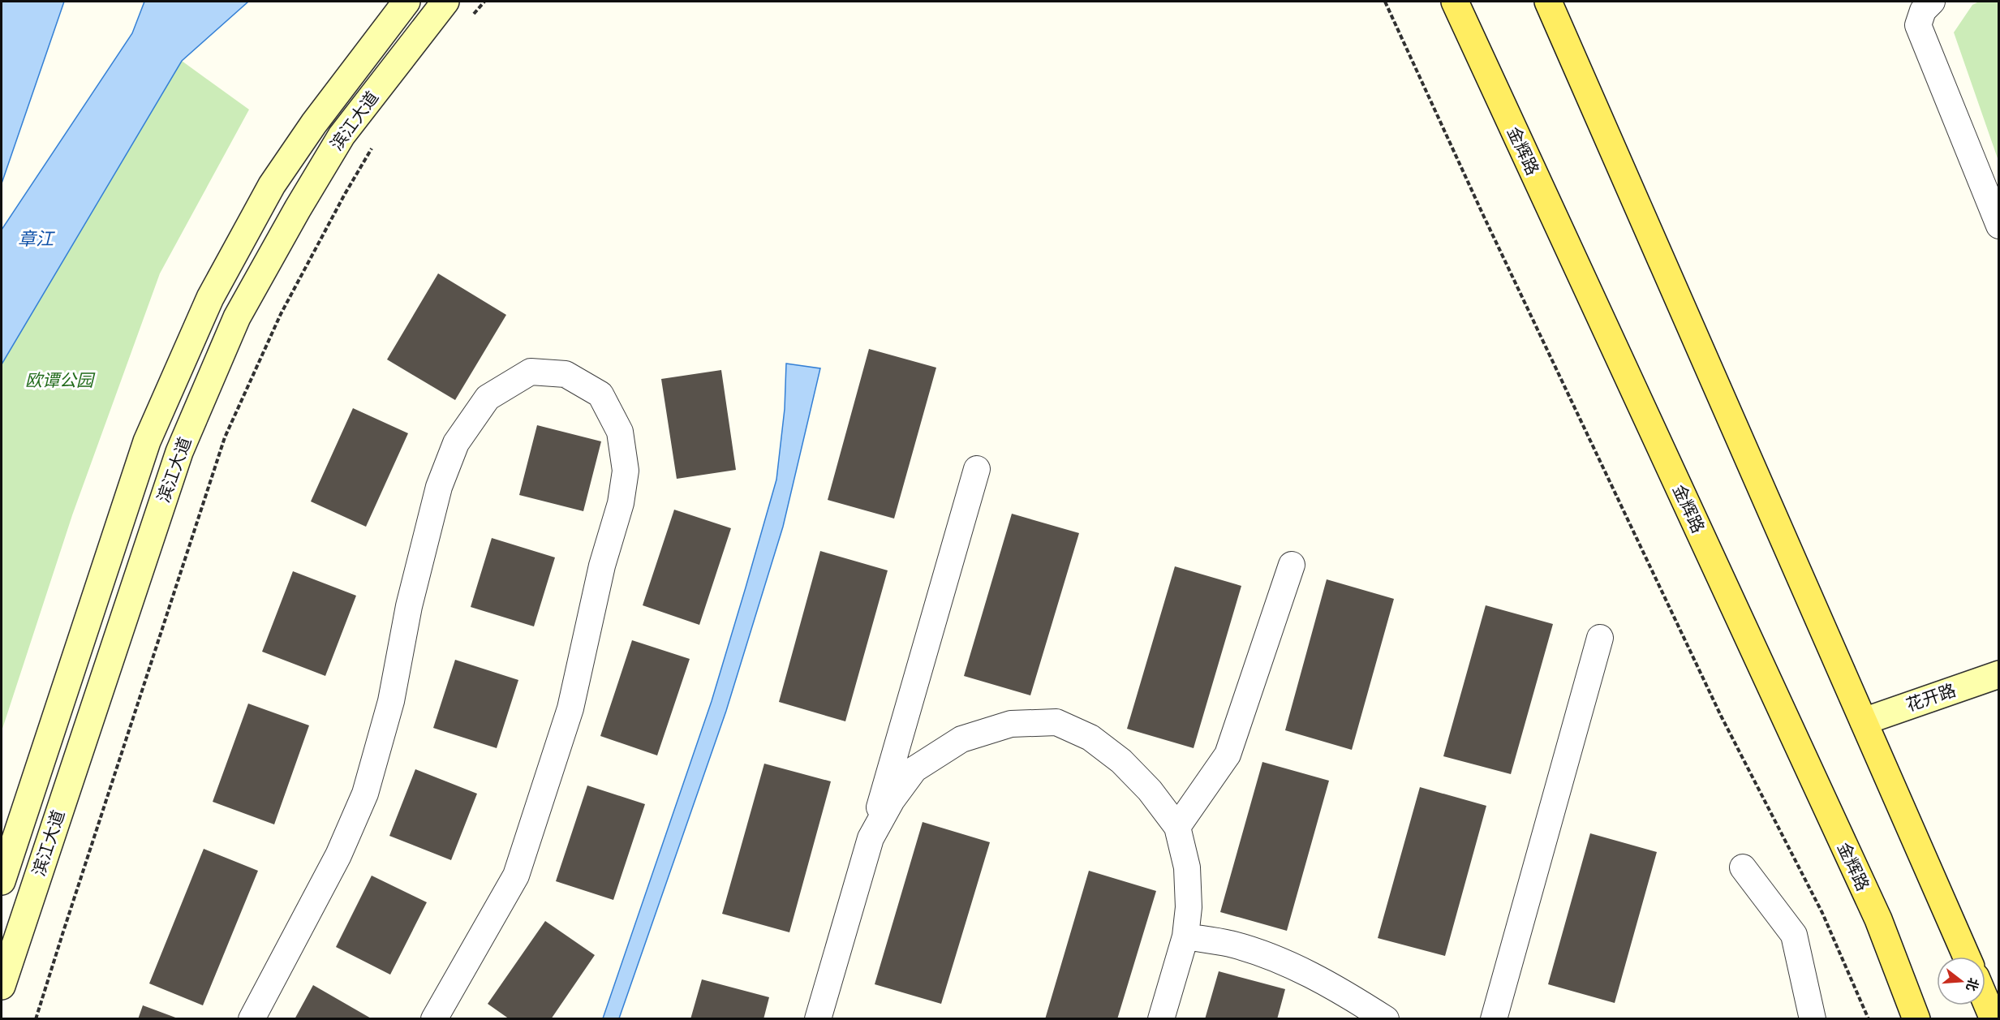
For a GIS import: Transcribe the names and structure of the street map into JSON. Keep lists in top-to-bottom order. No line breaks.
{"streets":{"main road":["滨江大道","金辉路","花开路"]},"water":["章江"],"parks":["欧谭公园"],"north":"right"}
